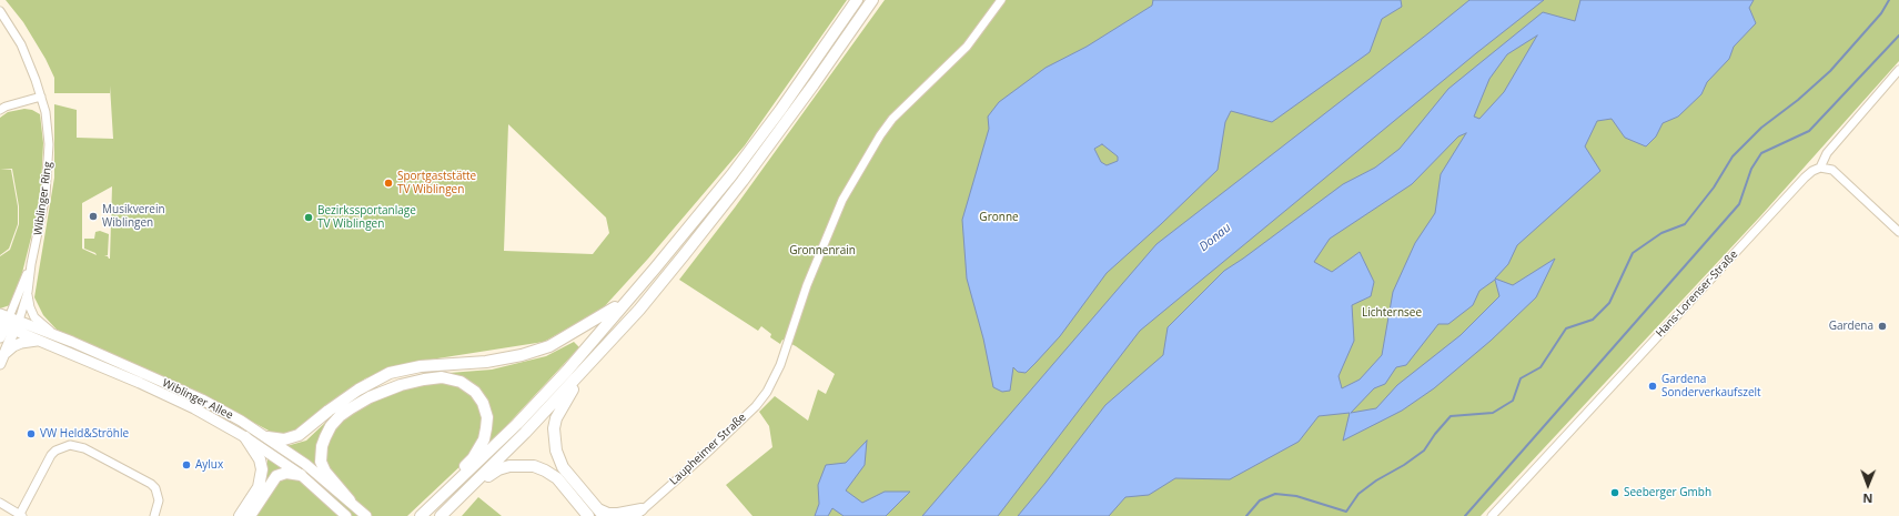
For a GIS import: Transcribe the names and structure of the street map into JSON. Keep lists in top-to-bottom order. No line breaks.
{"streets":{"main road":["Wiblinger Allee"],"street":["Wiblinger Ring","Hans-Lorenser-Straße","Laupheimer Straße"]},"crossings":[["Wiblinger Ring","Wiblinger Allee"]],"water":["Donau"],"parks":["Gronne","Gronnenrain","Lichternsee"],"places":["Sportgaststätte TV Wiblingen","Musikverein Wiblingen","Bezirkssportanlage TV Wiblingen","Gardena","Gardena Sonderverkaufszelt","VW Held&Ströhle","Aylux","Seeberger Gmbh"],"north":"bottom"}
